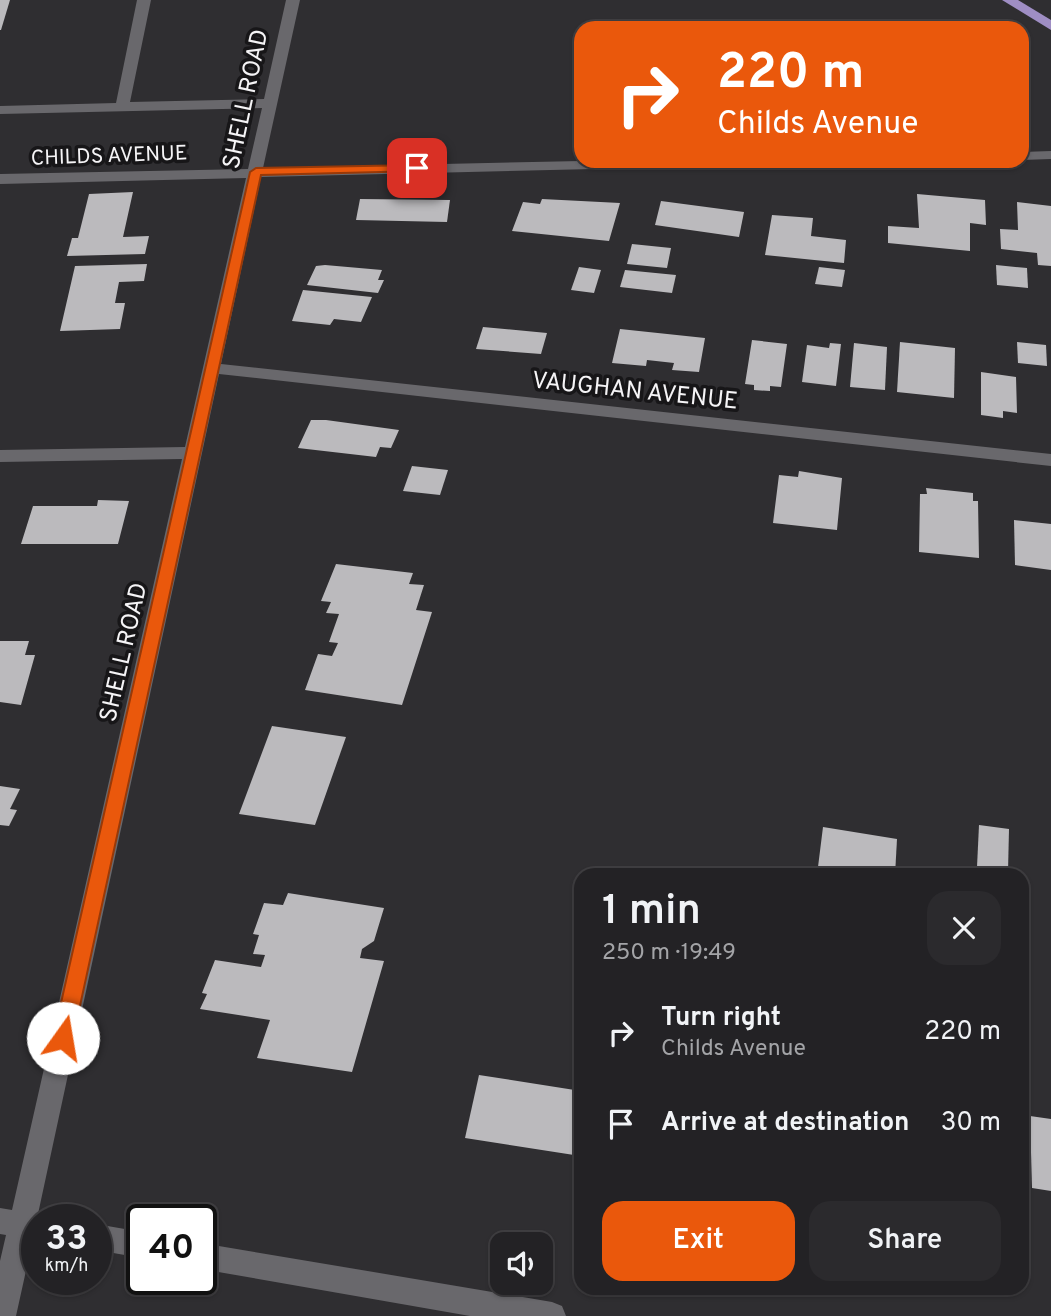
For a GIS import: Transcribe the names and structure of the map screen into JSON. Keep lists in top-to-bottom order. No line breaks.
{"streets":{"street":["SHELL ROAD","CHILDS AVENUE","VAUGHAN AVENUE"]},"crossings":[["SHELL ROAD","CHILDS AVENUE"],["SHELL ROAD","VAUGHAN AVENUE"]],"page":{"turn":["220 m","Childs Avenue"],"heading":["1 min","250 m · 19:49"],"list":[{"name":"Turn right","note":"Childs Avenue","value":"220 m"},{"name":"Arrive at destination","value":"30 m"}],"buttons":["Exit","Share"],"speed":"33 km/h","limit":"40"}}
